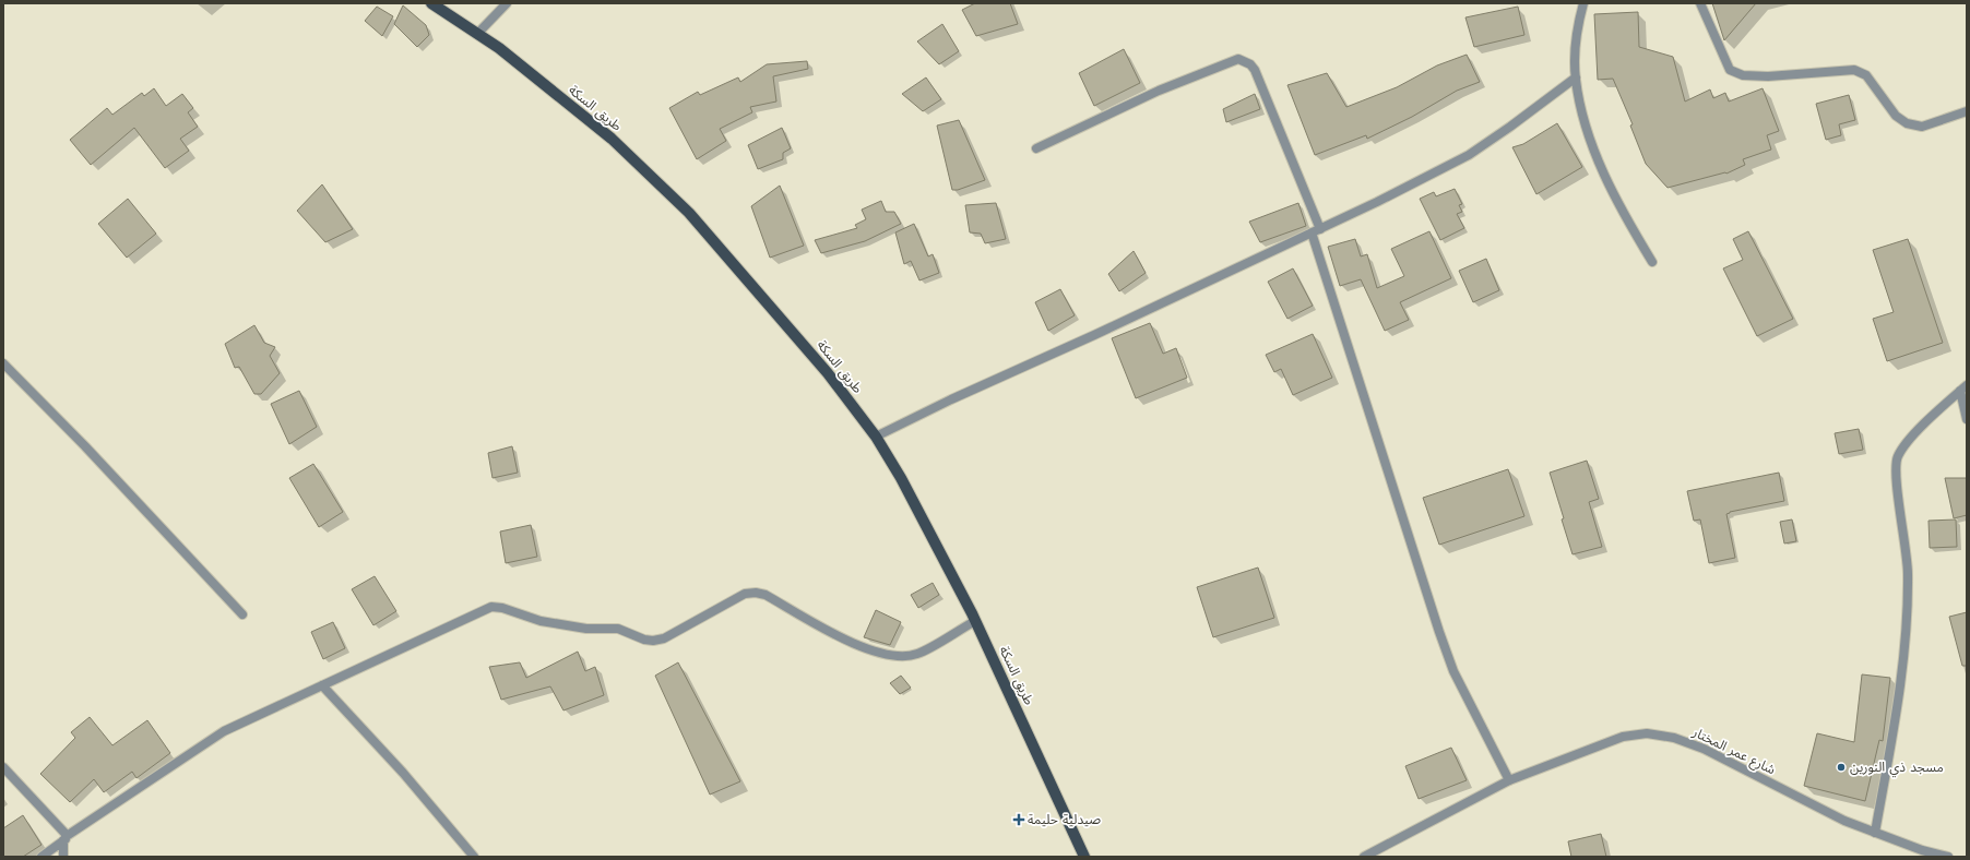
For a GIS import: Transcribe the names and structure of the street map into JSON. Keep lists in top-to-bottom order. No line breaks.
{"streets":{"main road":["طريق السكة"],"street":["شارع عمر المختار"]},"places":{"other":["مسجد ذي النورين"],"health":["صيدلية حليمة"]}}
